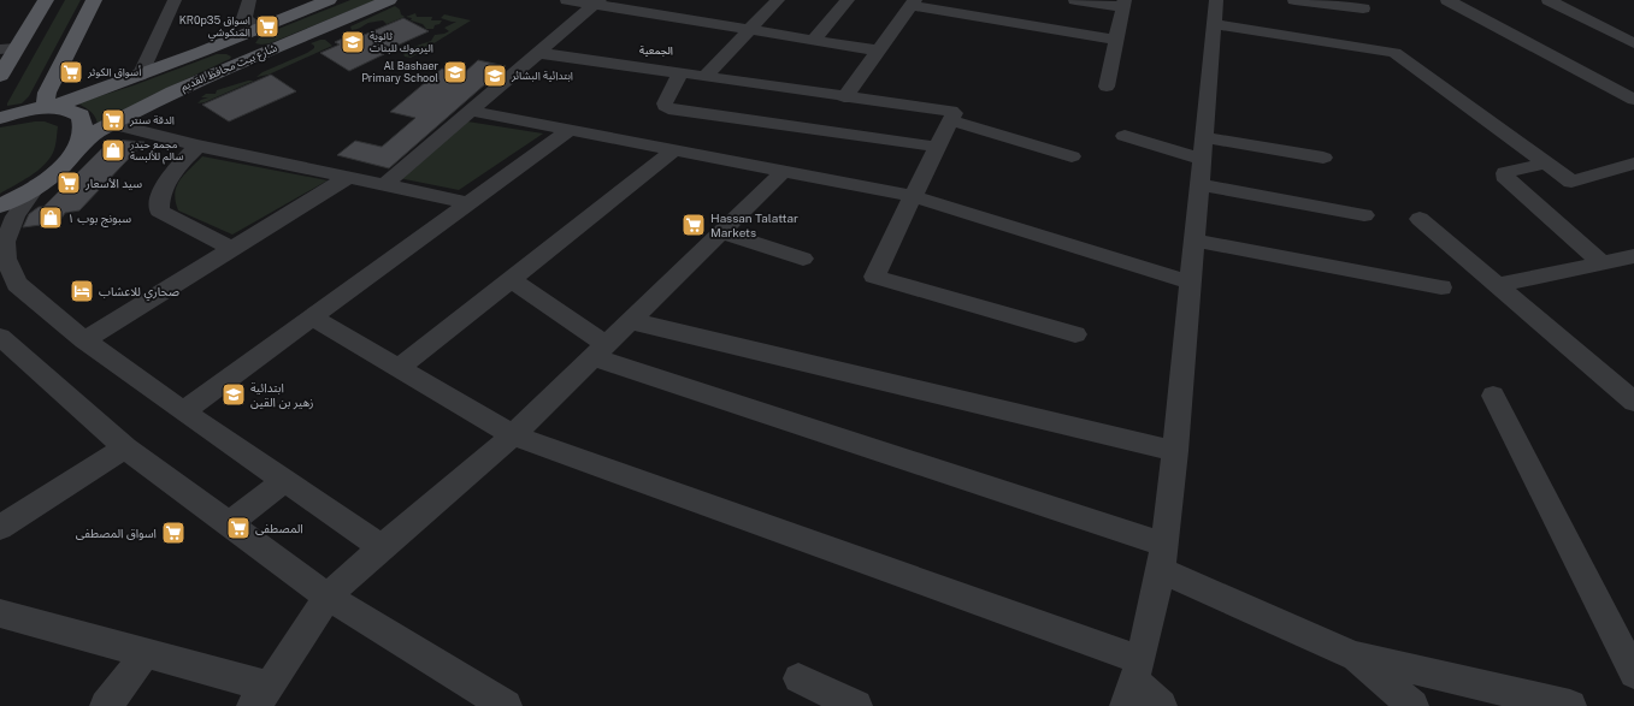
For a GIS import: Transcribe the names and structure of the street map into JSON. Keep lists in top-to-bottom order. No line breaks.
{"streets":{"main road":["شارع بيت محافظ القديم"]},"districts":["الجمعية"],"places":{"supermarket":["KR0p35 اسواق المنكوشي","أسواق الكوثر","الدقة سنتر","سيد الأسعار","Hassan Talattar Markets","المصطفى","اسواق المصطفى"],"school or university":["ثانوية اليرموك للبنات","Al Bashaer Primary School","ابتدائية البشائر","ابتدائية زهير بن القين"],"shop":["مجمع حيدر سالم للألبسة","سبونج بوب ١"],"hotel":["صحاري للاعشاب"]}}
